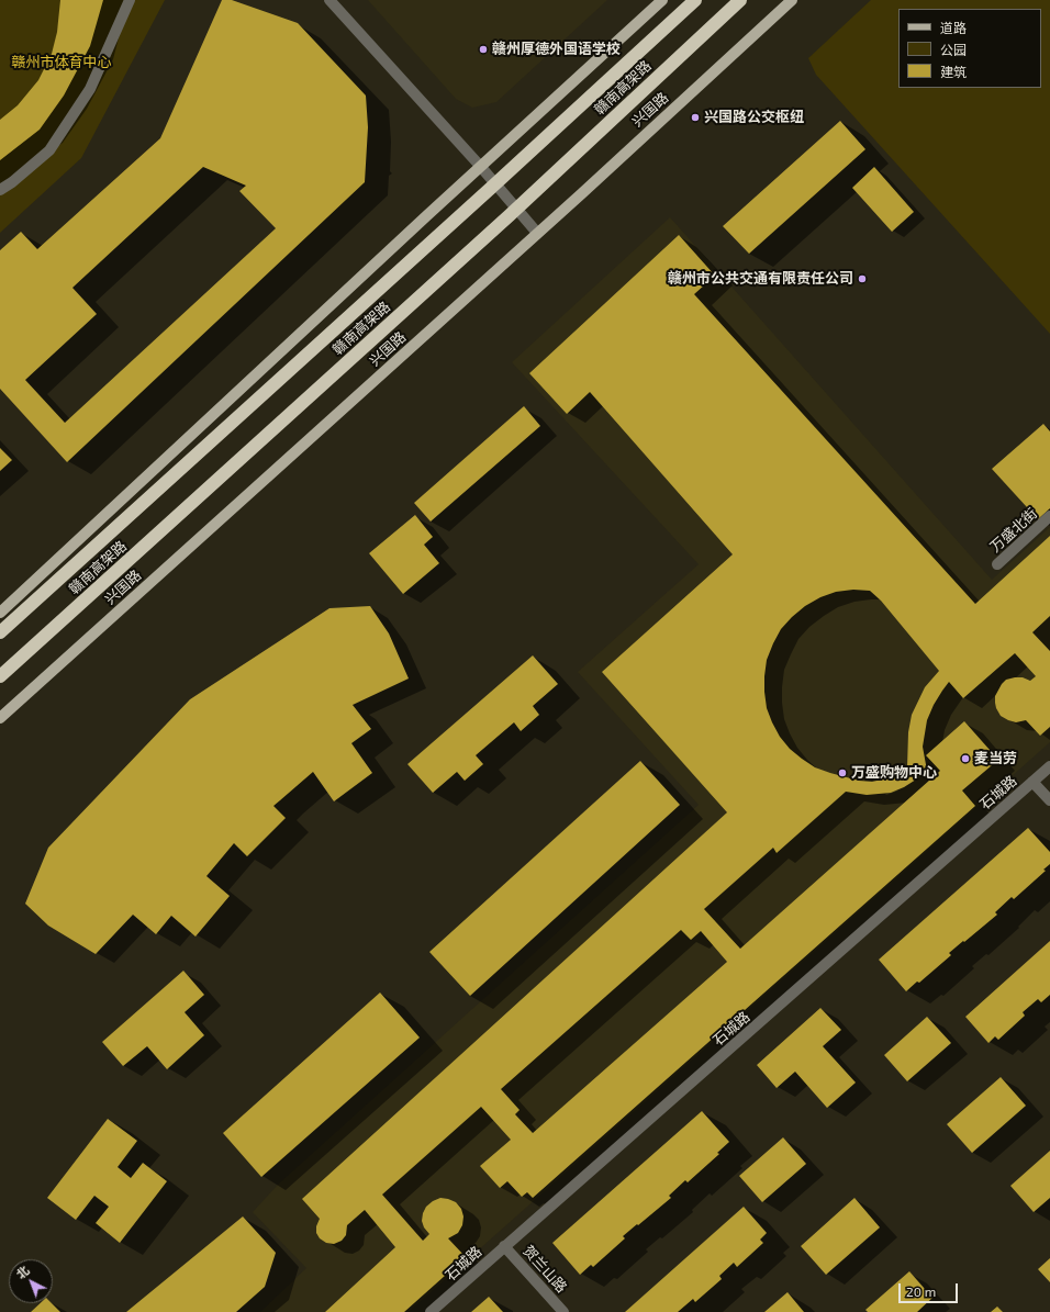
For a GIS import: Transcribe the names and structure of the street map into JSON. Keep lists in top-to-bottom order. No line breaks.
{"streets":{"highway":["赣南高架路"],"main road":["兴国路"],"street":["万盛北街","石城路","贺兰山路"]},"crossings":[["石城路","贺兰山路"]],"parks":["赣州市体育中心"],"places":["赣州厚德外国语学校","兴国路公交枢纽","赣州市公共交通有限责任公司","麦当劳","万盛购物中心"],"legend":["道路","公园","建筑"],"scale_bar":"20 m","north":"top left"}
